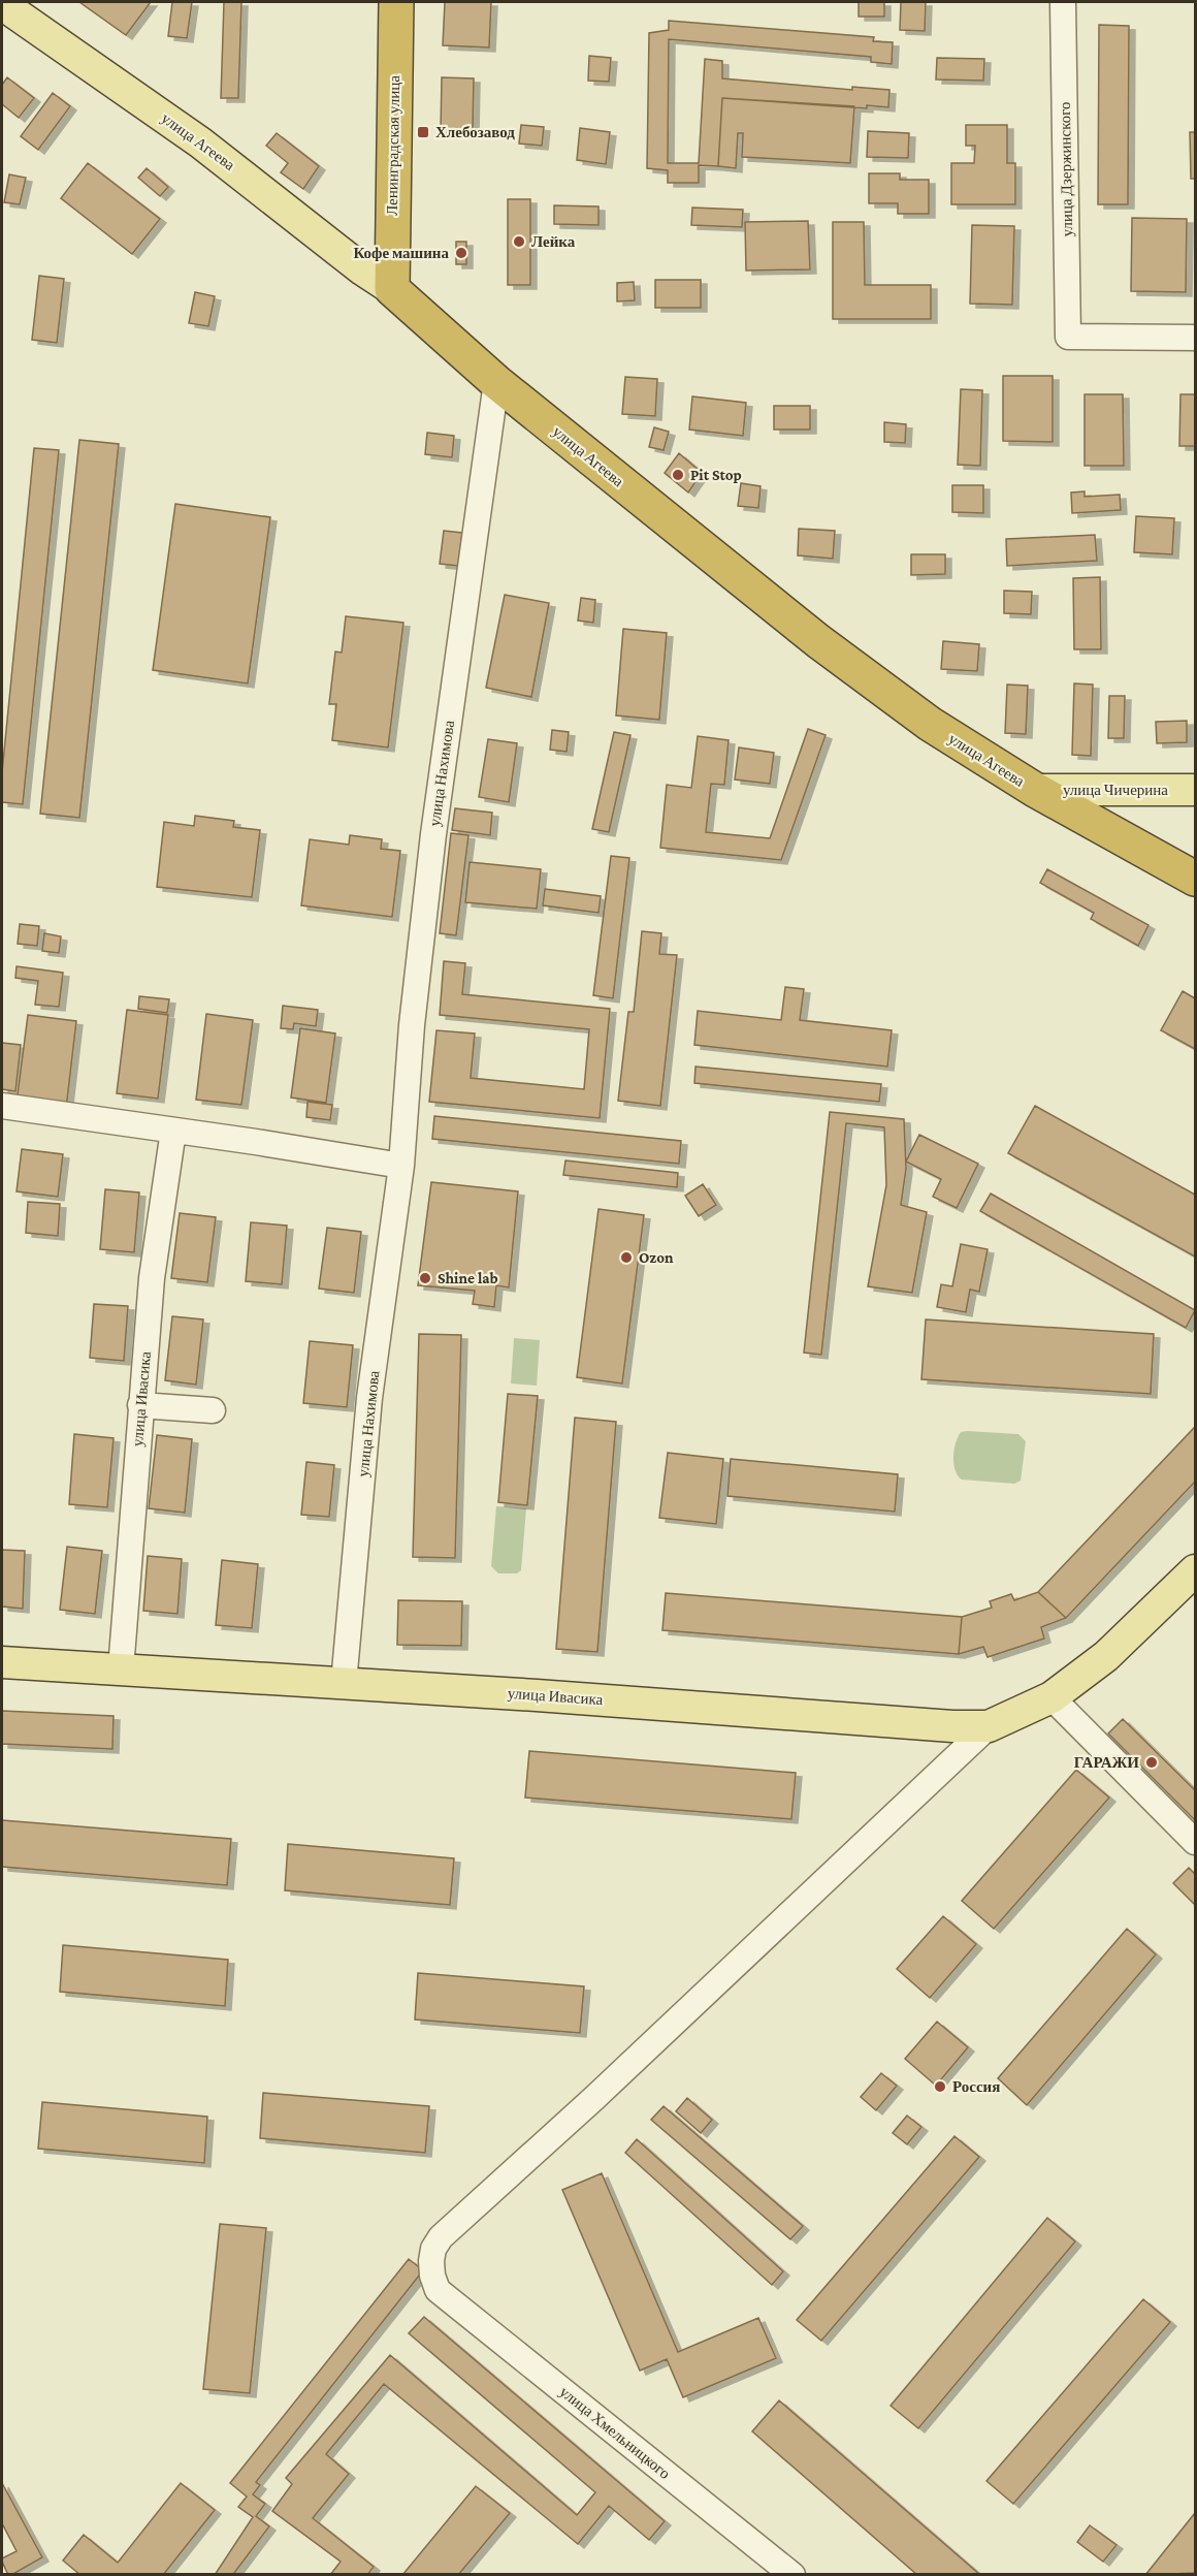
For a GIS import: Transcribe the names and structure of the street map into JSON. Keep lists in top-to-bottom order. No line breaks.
{"streets":{"highway":["улица Агеева","Ленинградская улица"],"main road":["улица Чичерина","улица Ивасика"],"street":["улица Дзержинского","улица Нахимова","улица Хмельницкого"]},"crossings":[["улица Агеева","Ленинградская улица"],["улица Агеева","улица Нахимова"],["улица Агеева","улица Чичерина"],["улица Нахимова","улица Ивасика"],["улица Ивасика","улица Хмельницкого"]],"places":{"transit":["Хлебозавод"],"other":["Лейка","Кофе машина","Pit Stop","Ozon","Shine lab","ГАРАЖИ","Россия"]}}
